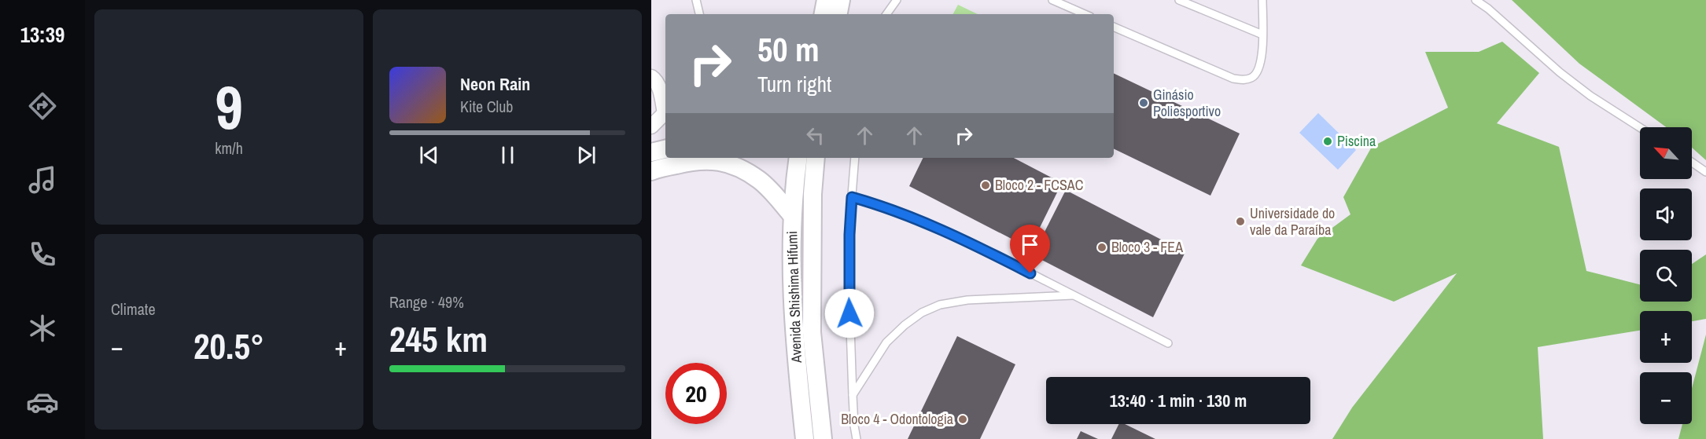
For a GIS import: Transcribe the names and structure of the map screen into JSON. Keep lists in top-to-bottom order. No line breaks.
{"streets":{"street":["Avenida Shishima Hifumi"]},"places":["Ginásio Poliesportivo","Piscina","Bloco 2 - FCSAC","Universidade do vale da Paraíba","Bloco 3 - FEA","Bloco 4 - Odontologia"],"north":"top left","page":{"tabs":"13:39","tile":[["9","km/h"],"Climate",["Range · 49%","245 km"]],"turn":["50 m","Turn right"],"song":["Neon Rain","Kite Club"],"map_buttons":["+","−"],"heat":["−","20.5°","+"],"limit":"20","trip":"13:40 · 1 min · 130 m"}}
